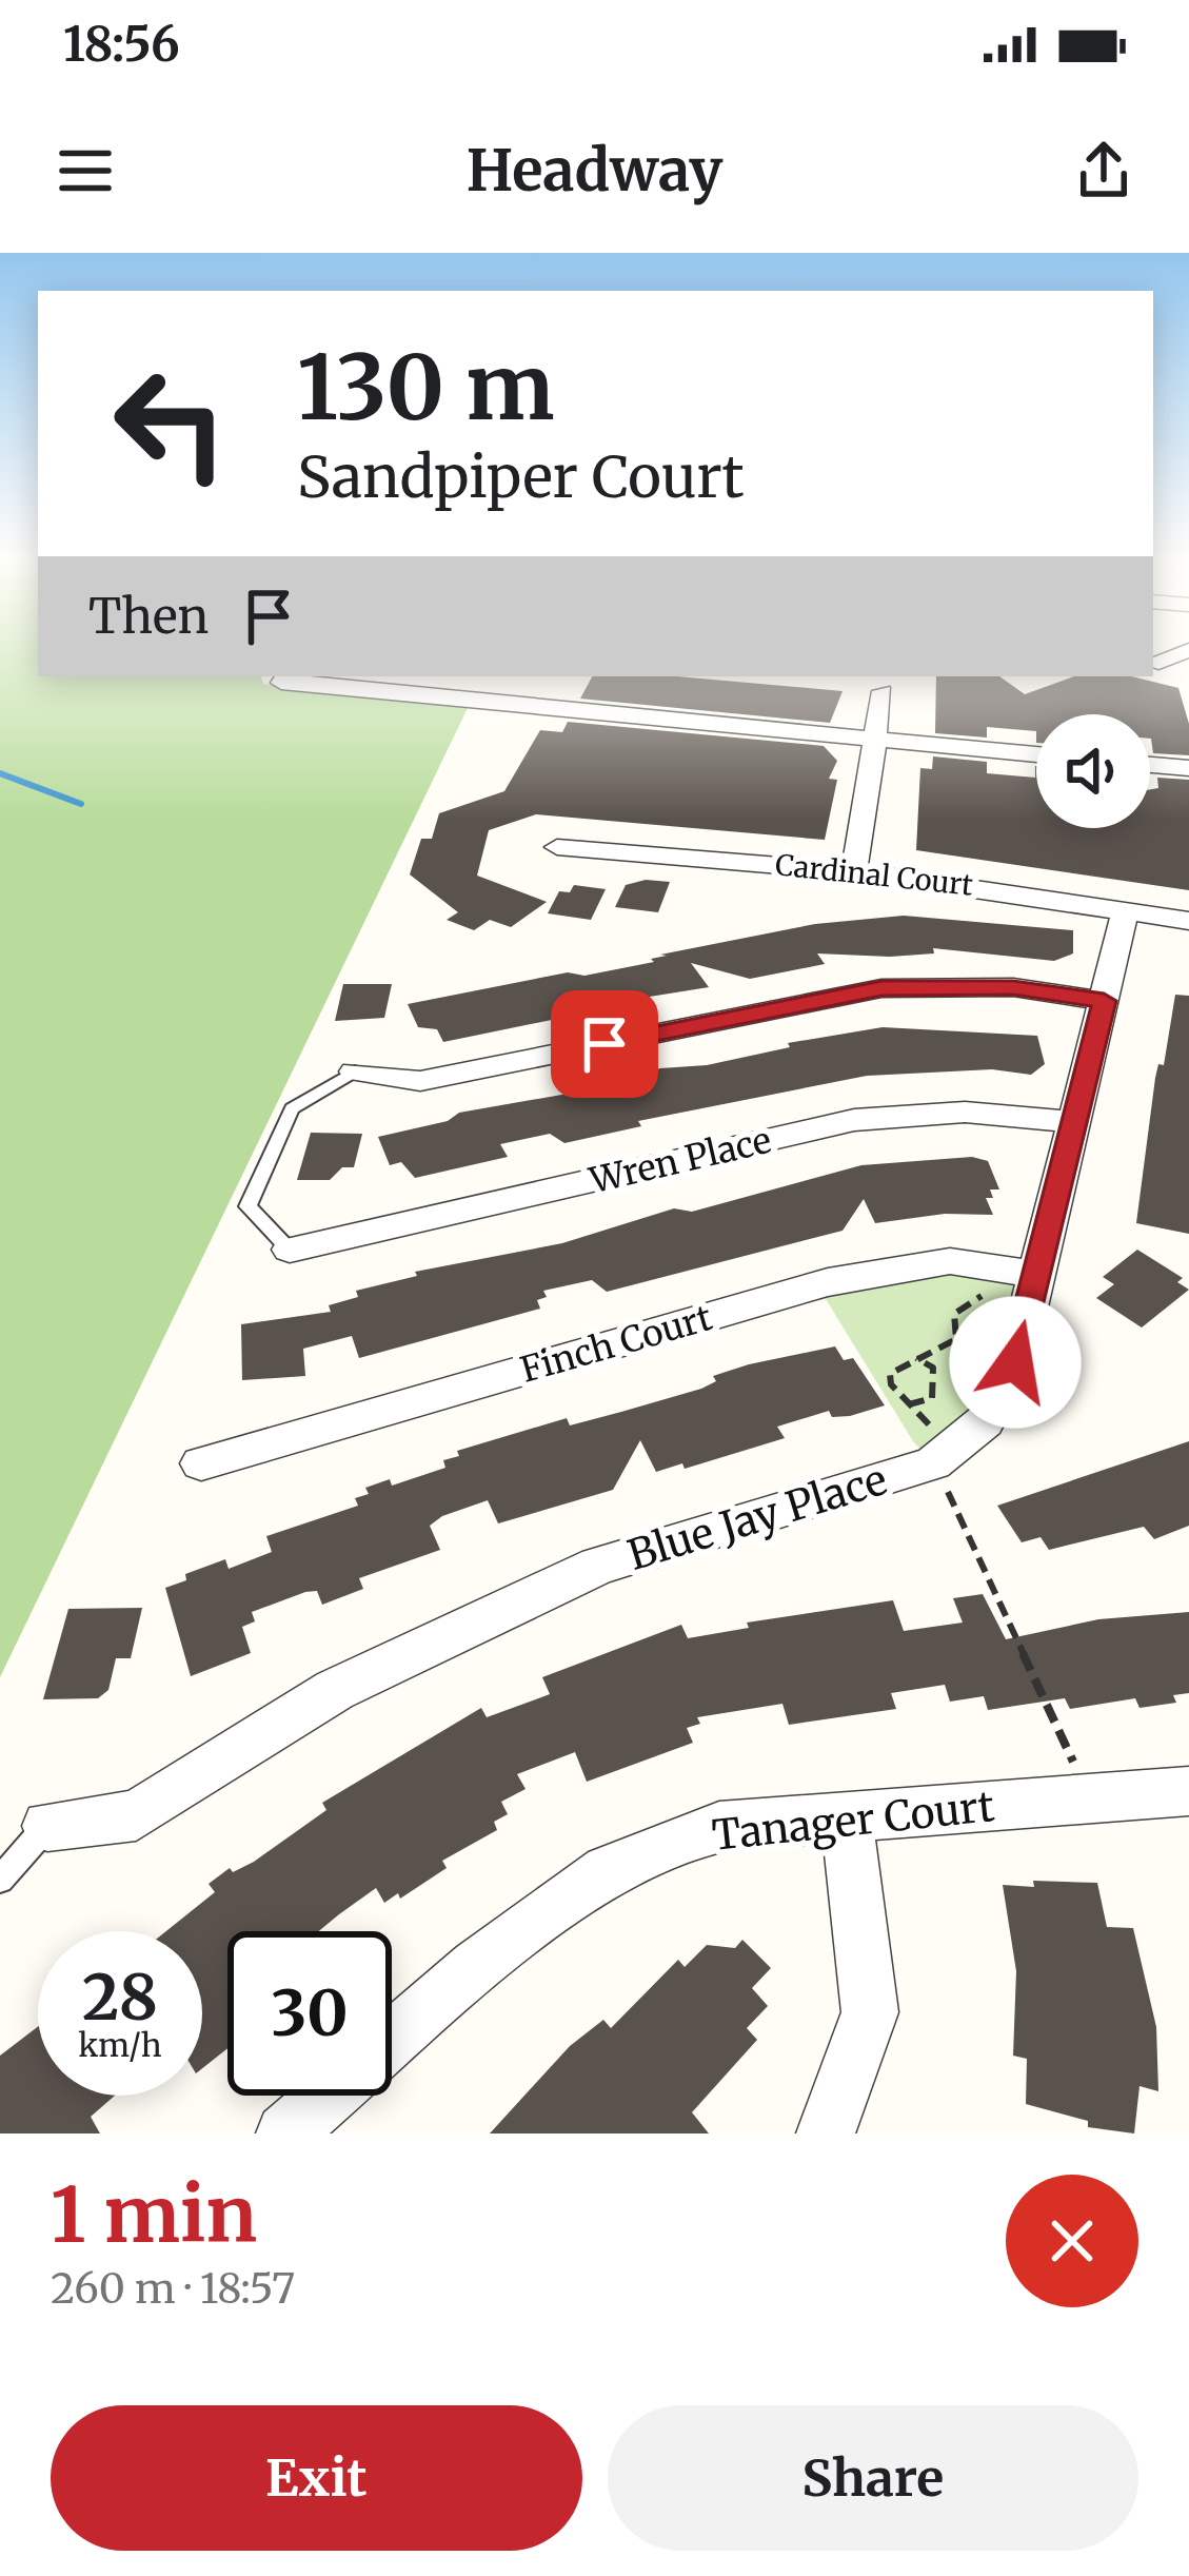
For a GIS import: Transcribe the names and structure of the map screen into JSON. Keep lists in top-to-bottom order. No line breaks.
{"streets":{"street":["Cardinal Court","Wren Place","Finch Court","Blue Jay Place","Tanager Court"]},"crossings":[["Cardinal Court","Blue Jay Place"],["Wren Place","Blue Jay Place"],["Finch Court","Blue Jay Place"]],"page":{"status":"18:56","header":"Headway","turn":["130 m","Sandpiper Court"],"then":"Then","speed":"28 km/h","limit":"30","heading":["1 min","260 m · 18:57"],"buttons":["Exit","Share"]}}
